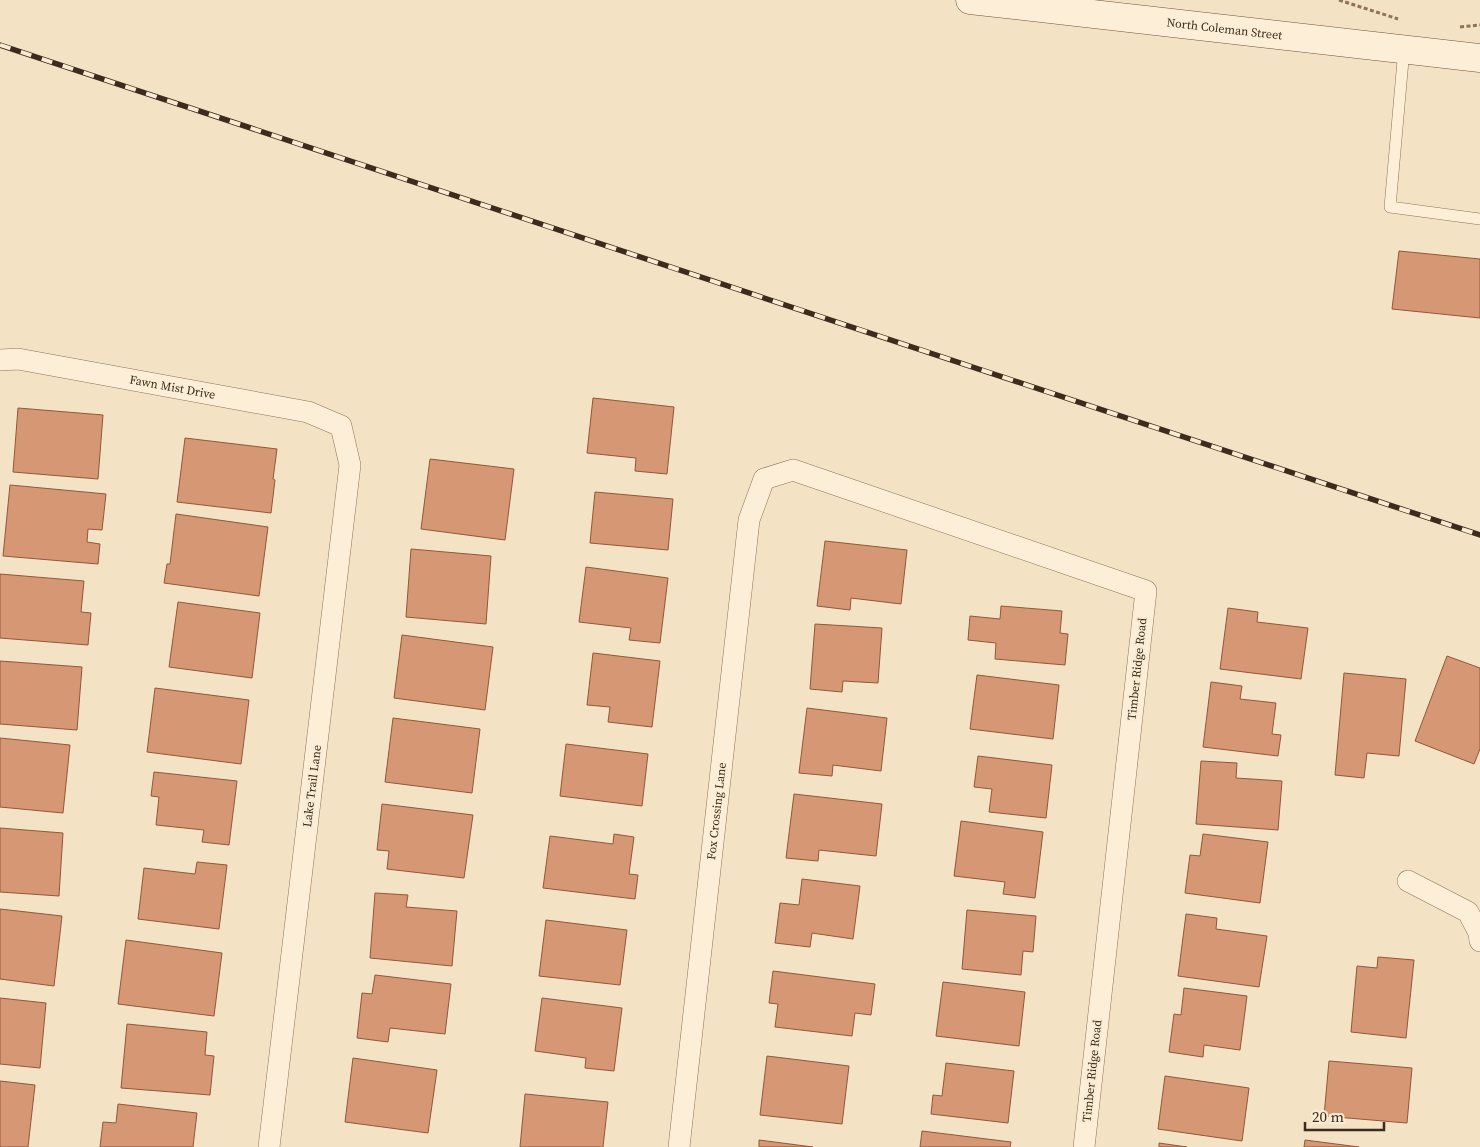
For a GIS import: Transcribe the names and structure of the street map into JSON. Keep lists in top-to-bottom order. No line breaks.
{"streets":{"street":["North Coleman Street","Fawn Mist Drive","Timber Ridge Road","Lake Trail Lane","Fox Crossing Lane"]},"crossings":[["Fawn Mist Drive","Lake Trail Lane"],["Timber Ridge Road","Fox Crossing Lane"]],"scale_bar":"20 m"}
